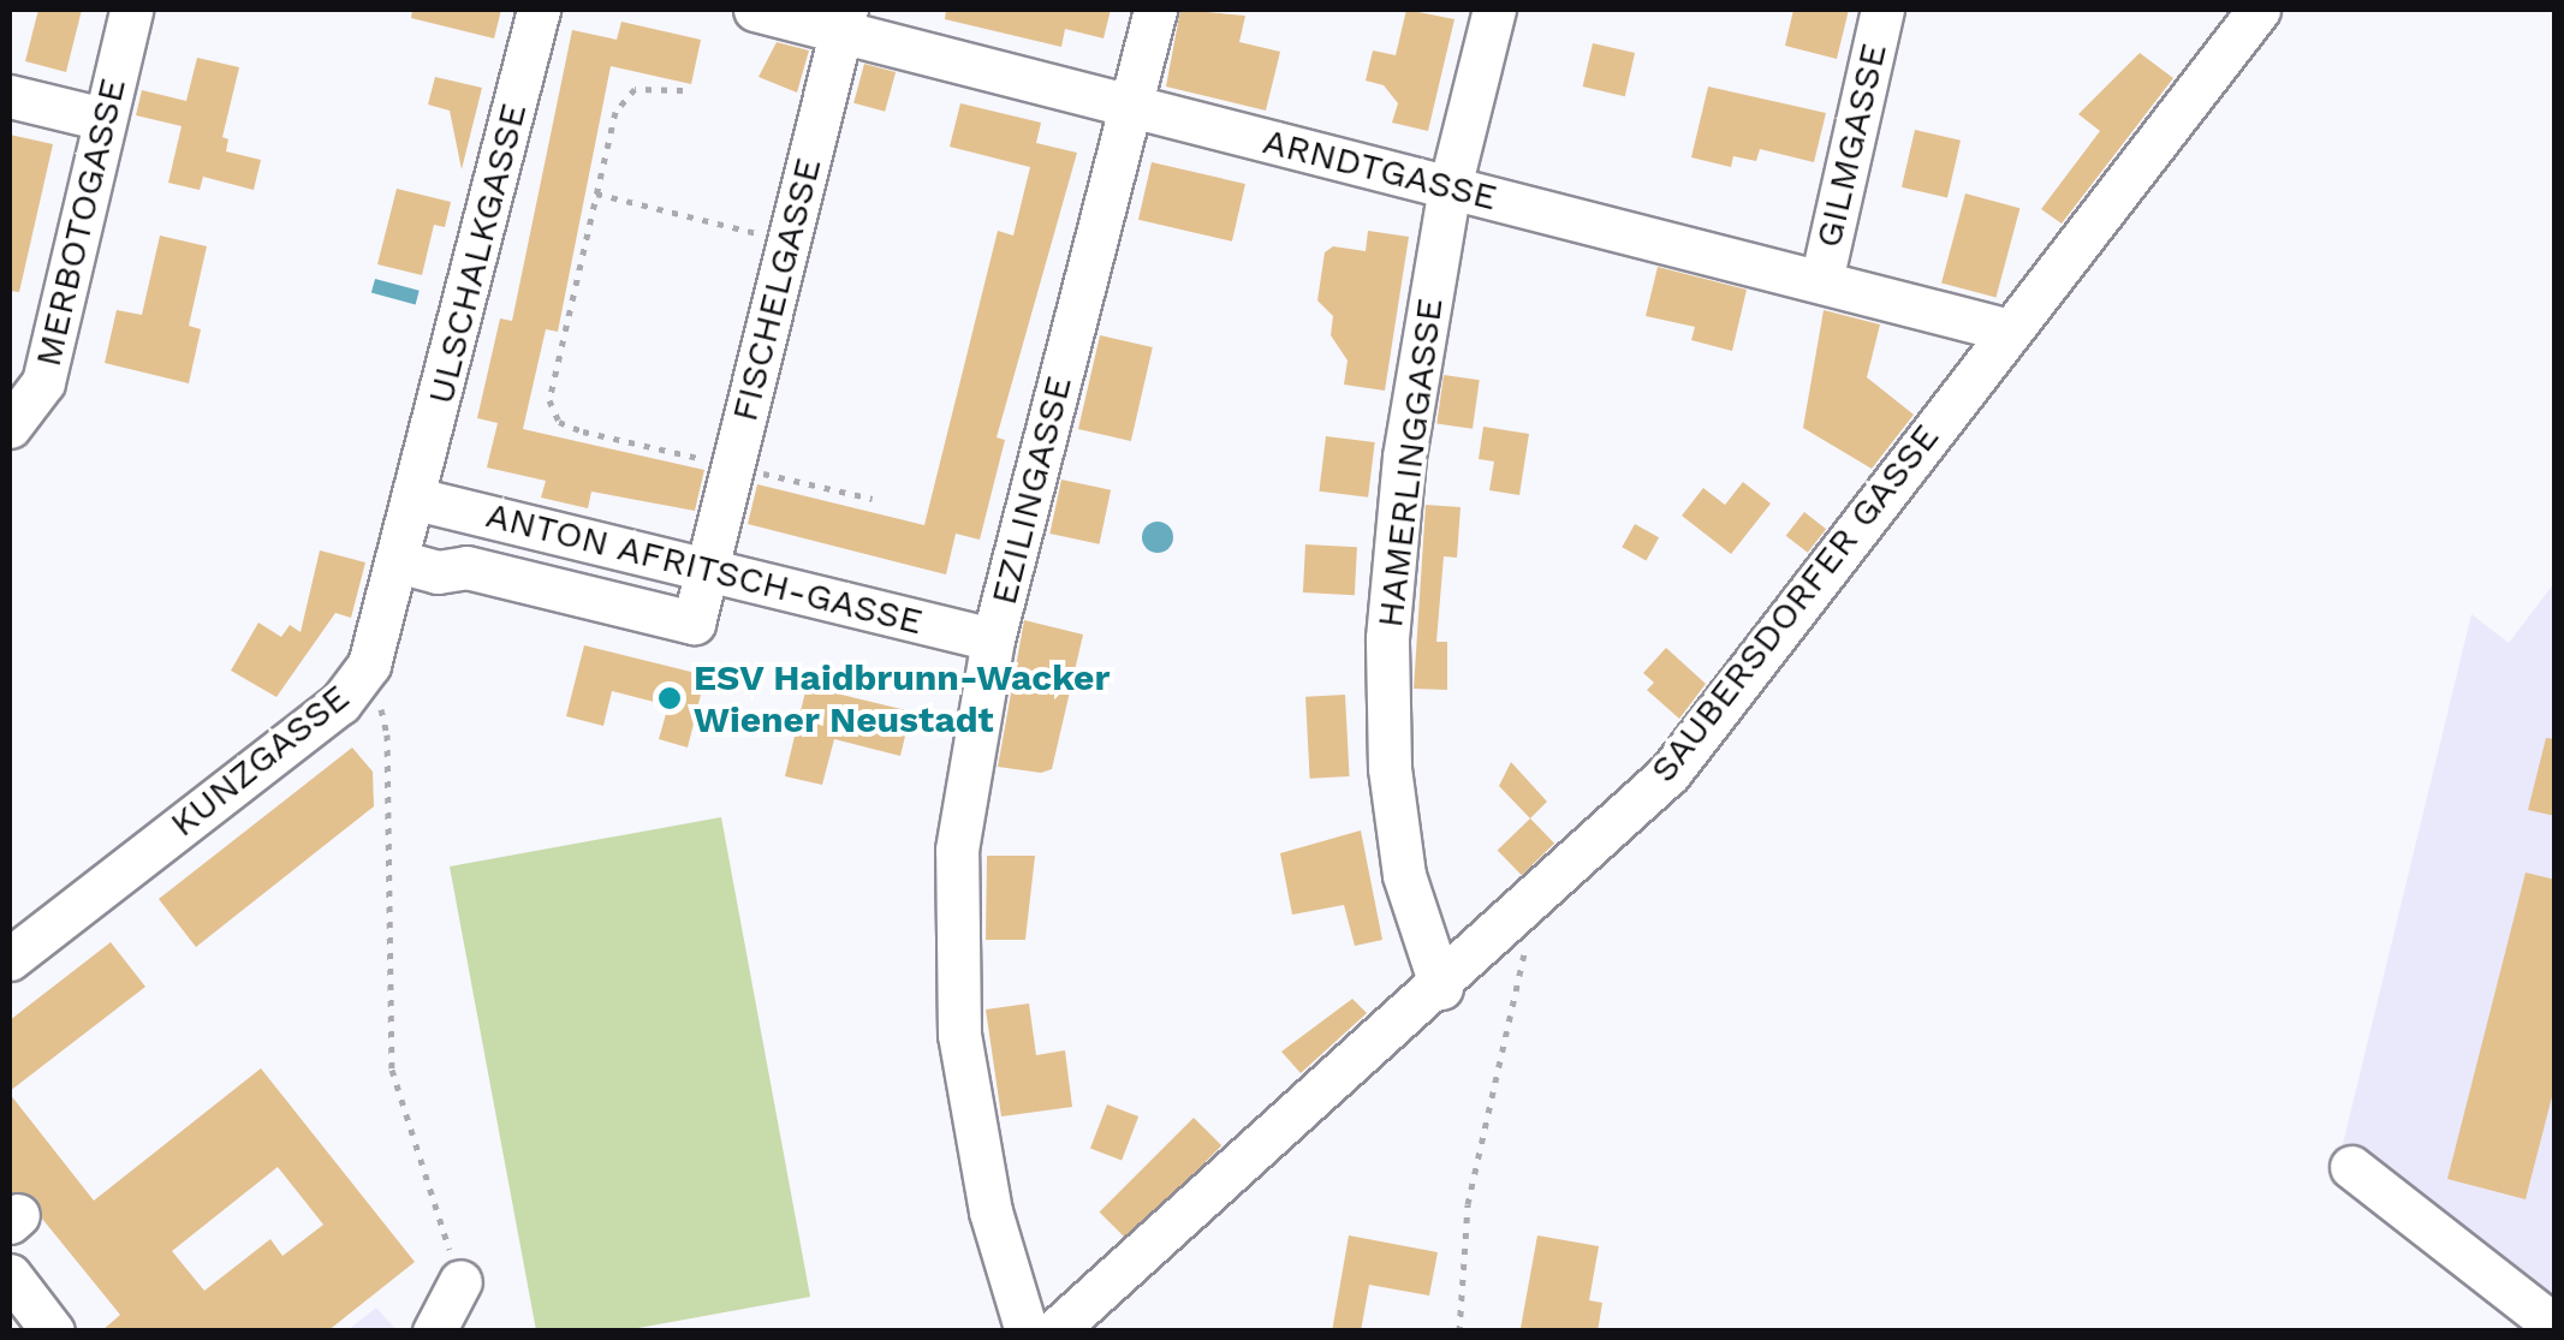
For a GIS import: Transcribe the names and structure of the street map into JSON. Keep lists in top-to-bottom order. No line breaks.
{"streets":{"street":["GILMGASSE","ARNDTGASSE","MERBOTOGASSE","ULSCHALKGASSE","FISCHELGASSE","HAMERLINGGASSE","EZILINGASSE","ANTON AFRITSCH-GASSE","SAUBERSDORFER GASSE","KUNZGASSE"]},"crossings":[["GILMGASSE","ARNDTGASSE"],["ARNDTGASSE","FISCHELGASSE"],["ARNDTGASSE","HAMERLINGGASSE"],["ARNDTGASSE","EZILINGASSE"],["ARNDTGASSE","SAUBERSDORFER GASSE"],["ULSCHALKGASSE","ANTON AFRITSCH-GASSE"],["ULSCHALKGASSE","KUNZGASSE"],["FISCHELGASSE","ANTON AFRITSCH-GASSE"],["FISCHELGASSE","KUNZGASSE"],["HAMERLINGGASSE","SAUBERSDORFER GASSE"],["EZILINGASSE","ANTON AFRITSCH-GASSE"],["ANTON AFRITSCH-GASSE","KUNZGASSE"]],"places":["ESV Haidbrunn-Wacker Wiener Neustadt"]}
